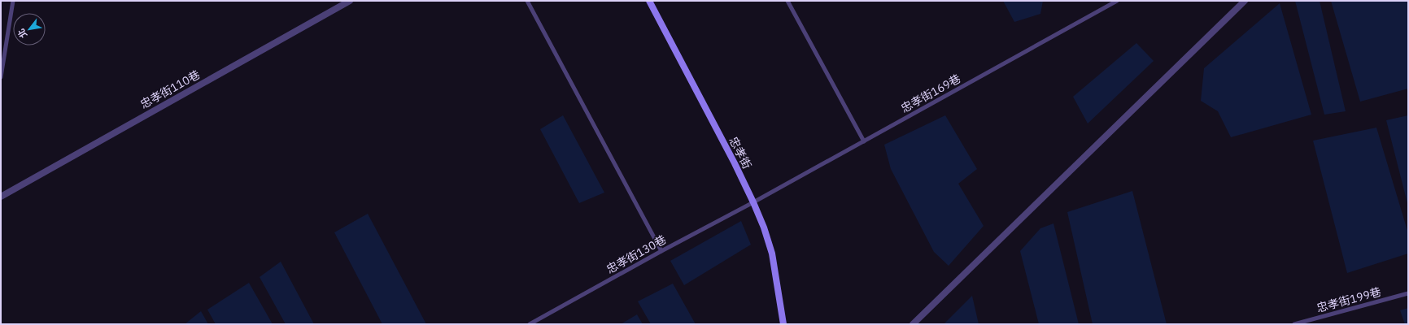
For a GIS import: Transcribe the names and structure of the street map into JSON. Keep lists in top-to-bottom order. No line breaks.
{"streets":{"street":["忠孝街110巷","忠孝街"],"lane":["忠孝街169巷","忠孝街130巷","忠孝街199巷"]},"crossings":[["忠孝街169巷","忠孝街"],["忠孝街169巷","忠孝街130巷"],["忠孝街","忠孝街130巷"]],"north":"bottom left"}
